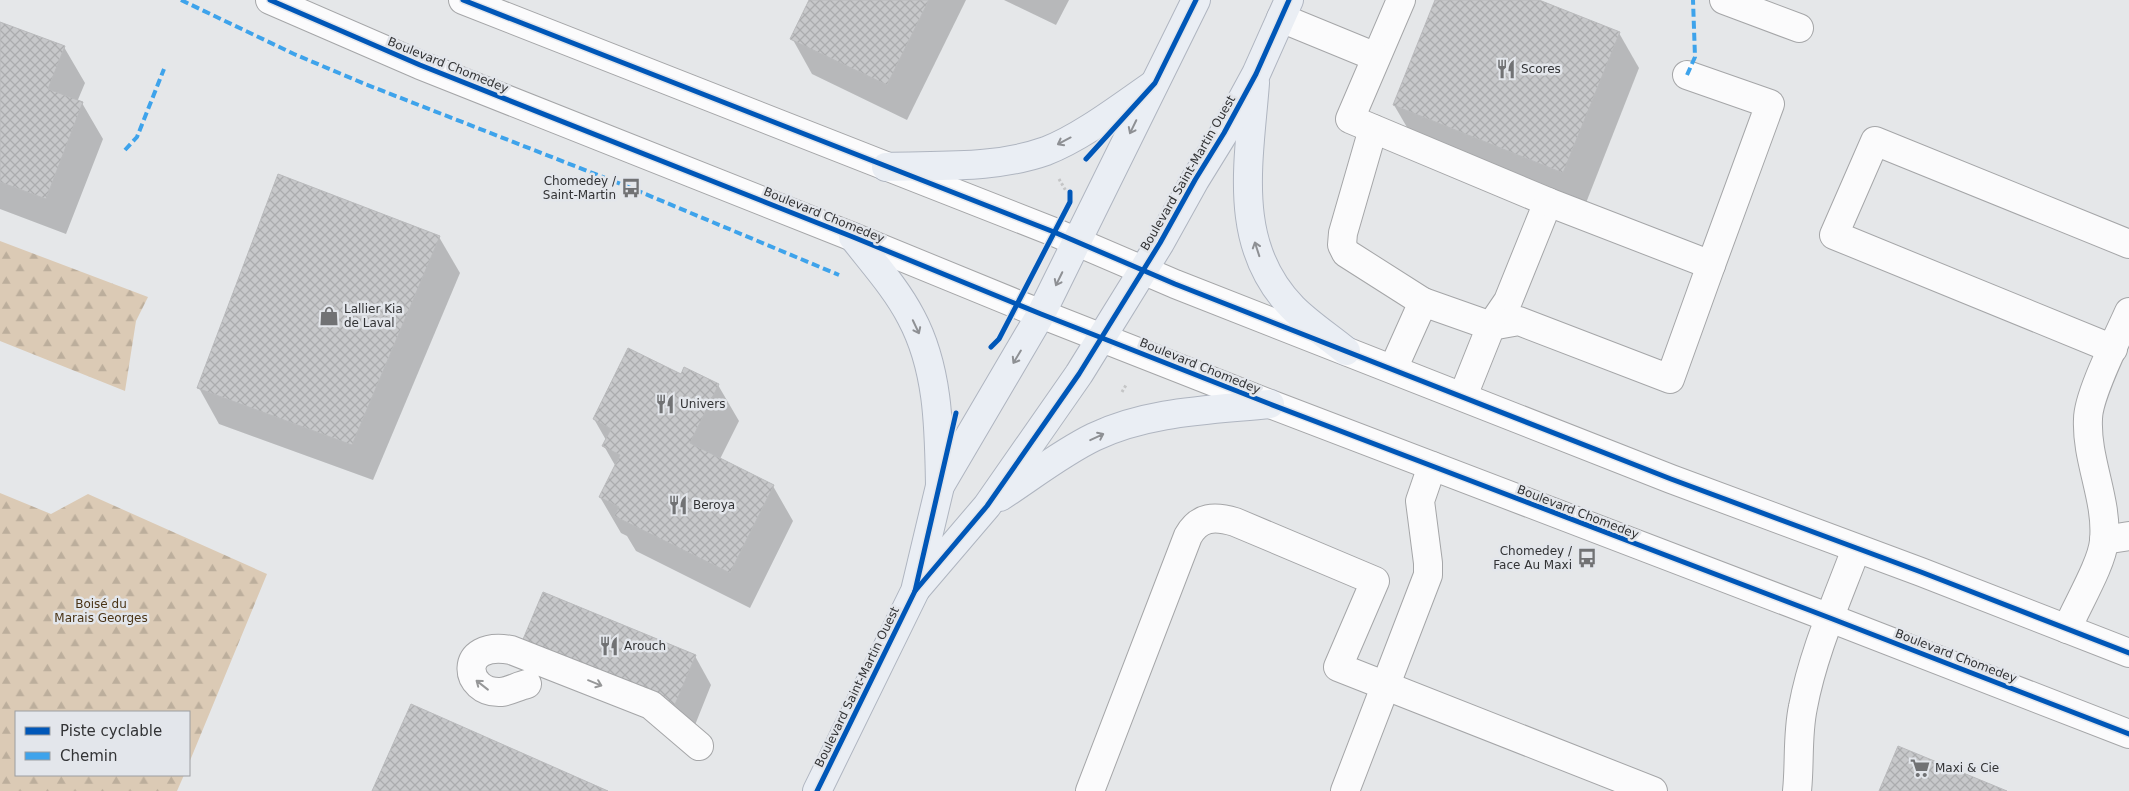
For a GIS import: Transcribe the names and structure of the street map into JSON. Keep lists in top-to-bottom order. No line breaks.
{"streets":{"main road":["Boulevard Saint-Martin Ouest"],"street":["Boulevard Chomedey"]},"crossings":[["Boulevard Chomedey","Boulevard Saint-Martin Ouest"]],"parks":["Boisé du Marais Georges"],"places":{"restaurant":["Scores","Univers","Beroya","Arouch"],"bus stop":["Chomedey / Saint-Martin","Chomedey / Face Au Maxi"],"shop":["Lallier Kia de Laval"],"supermarket":["Maxi & Cie"]},"legend":["Piste cyclable","Chemin"]}
